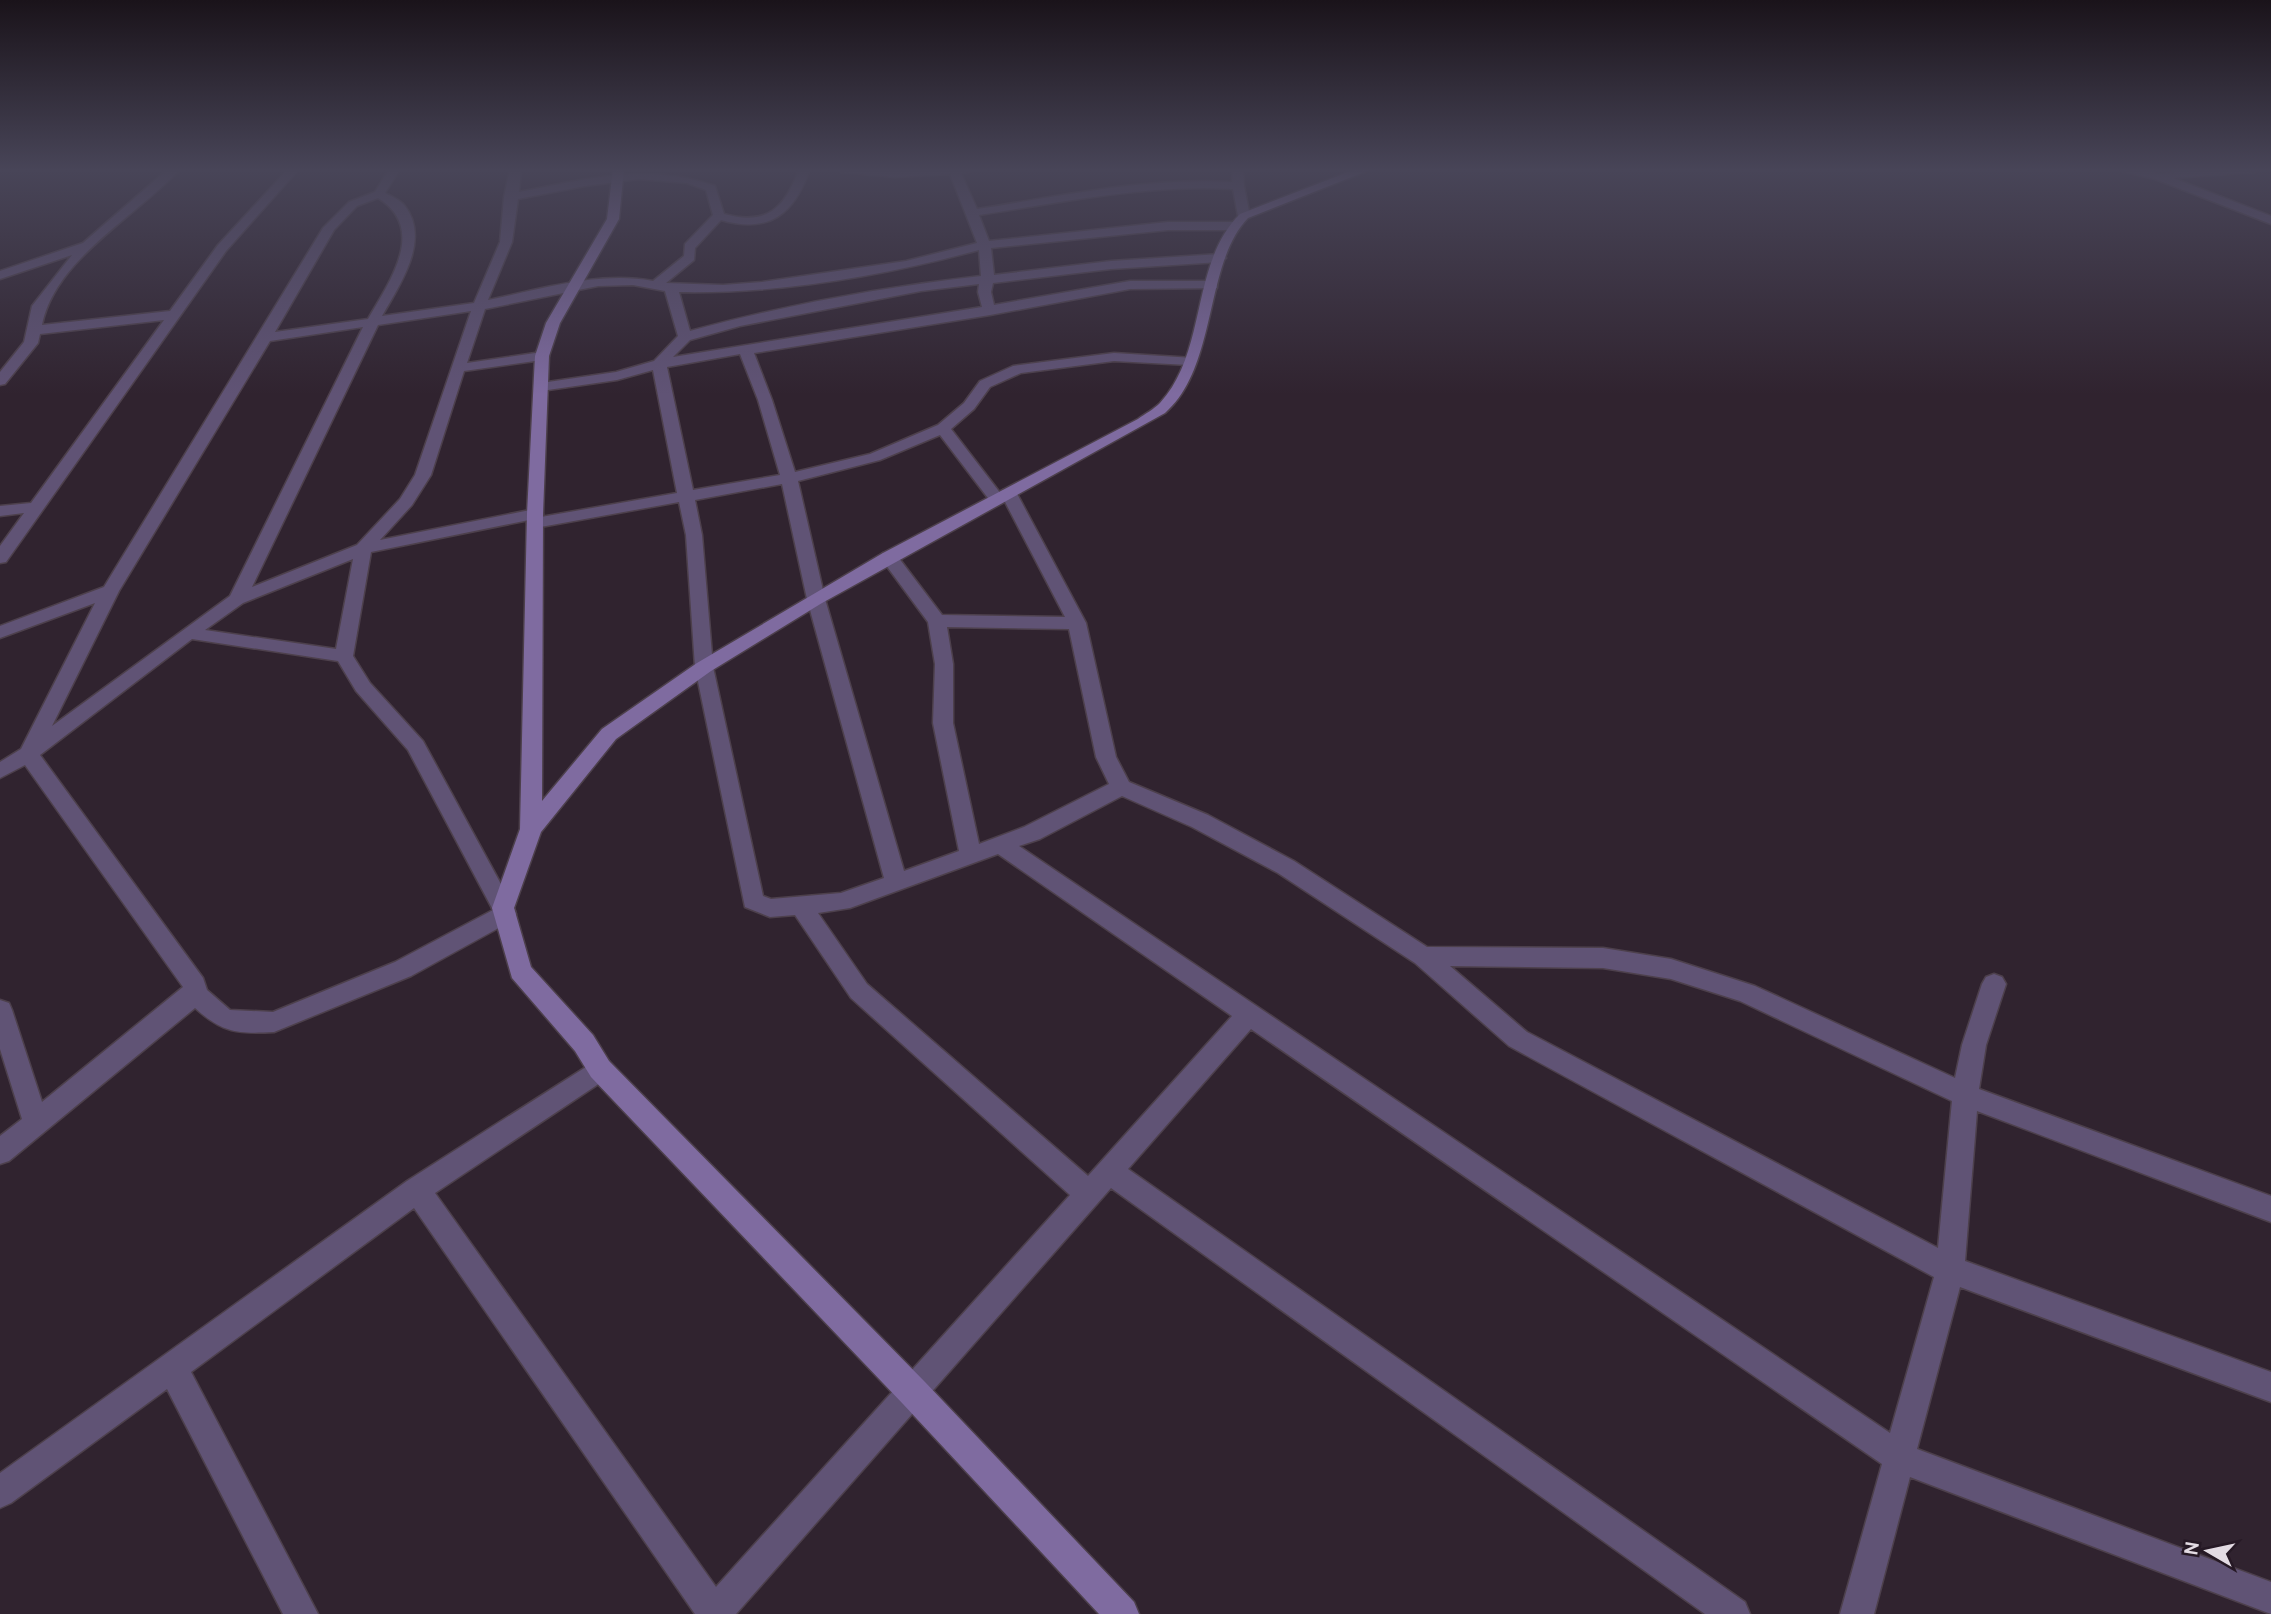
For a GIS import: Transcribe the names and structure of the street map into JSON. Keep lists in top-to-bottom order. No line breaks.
{"north":"left"}
